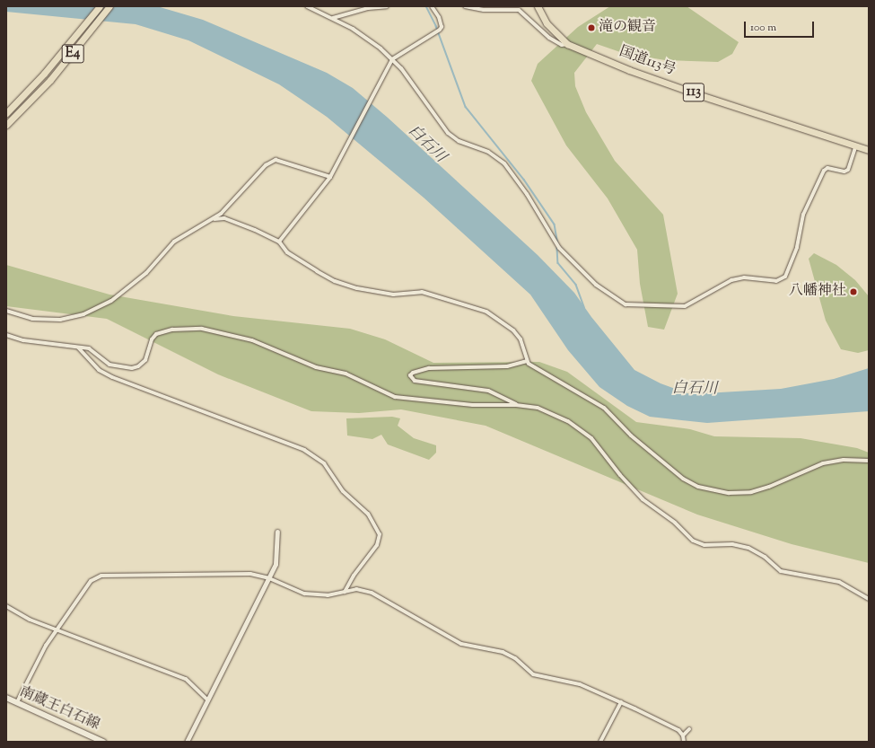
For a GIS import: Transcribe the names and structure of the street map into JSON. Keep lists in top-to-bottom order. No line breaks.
{"streets":{"highway":["E4","国道113号","113"],"main road":["南蔵王白石線"]},"water":["白石川"],"places":["滝の観音","八幡神社"],"scale_bar":"100 m"}
